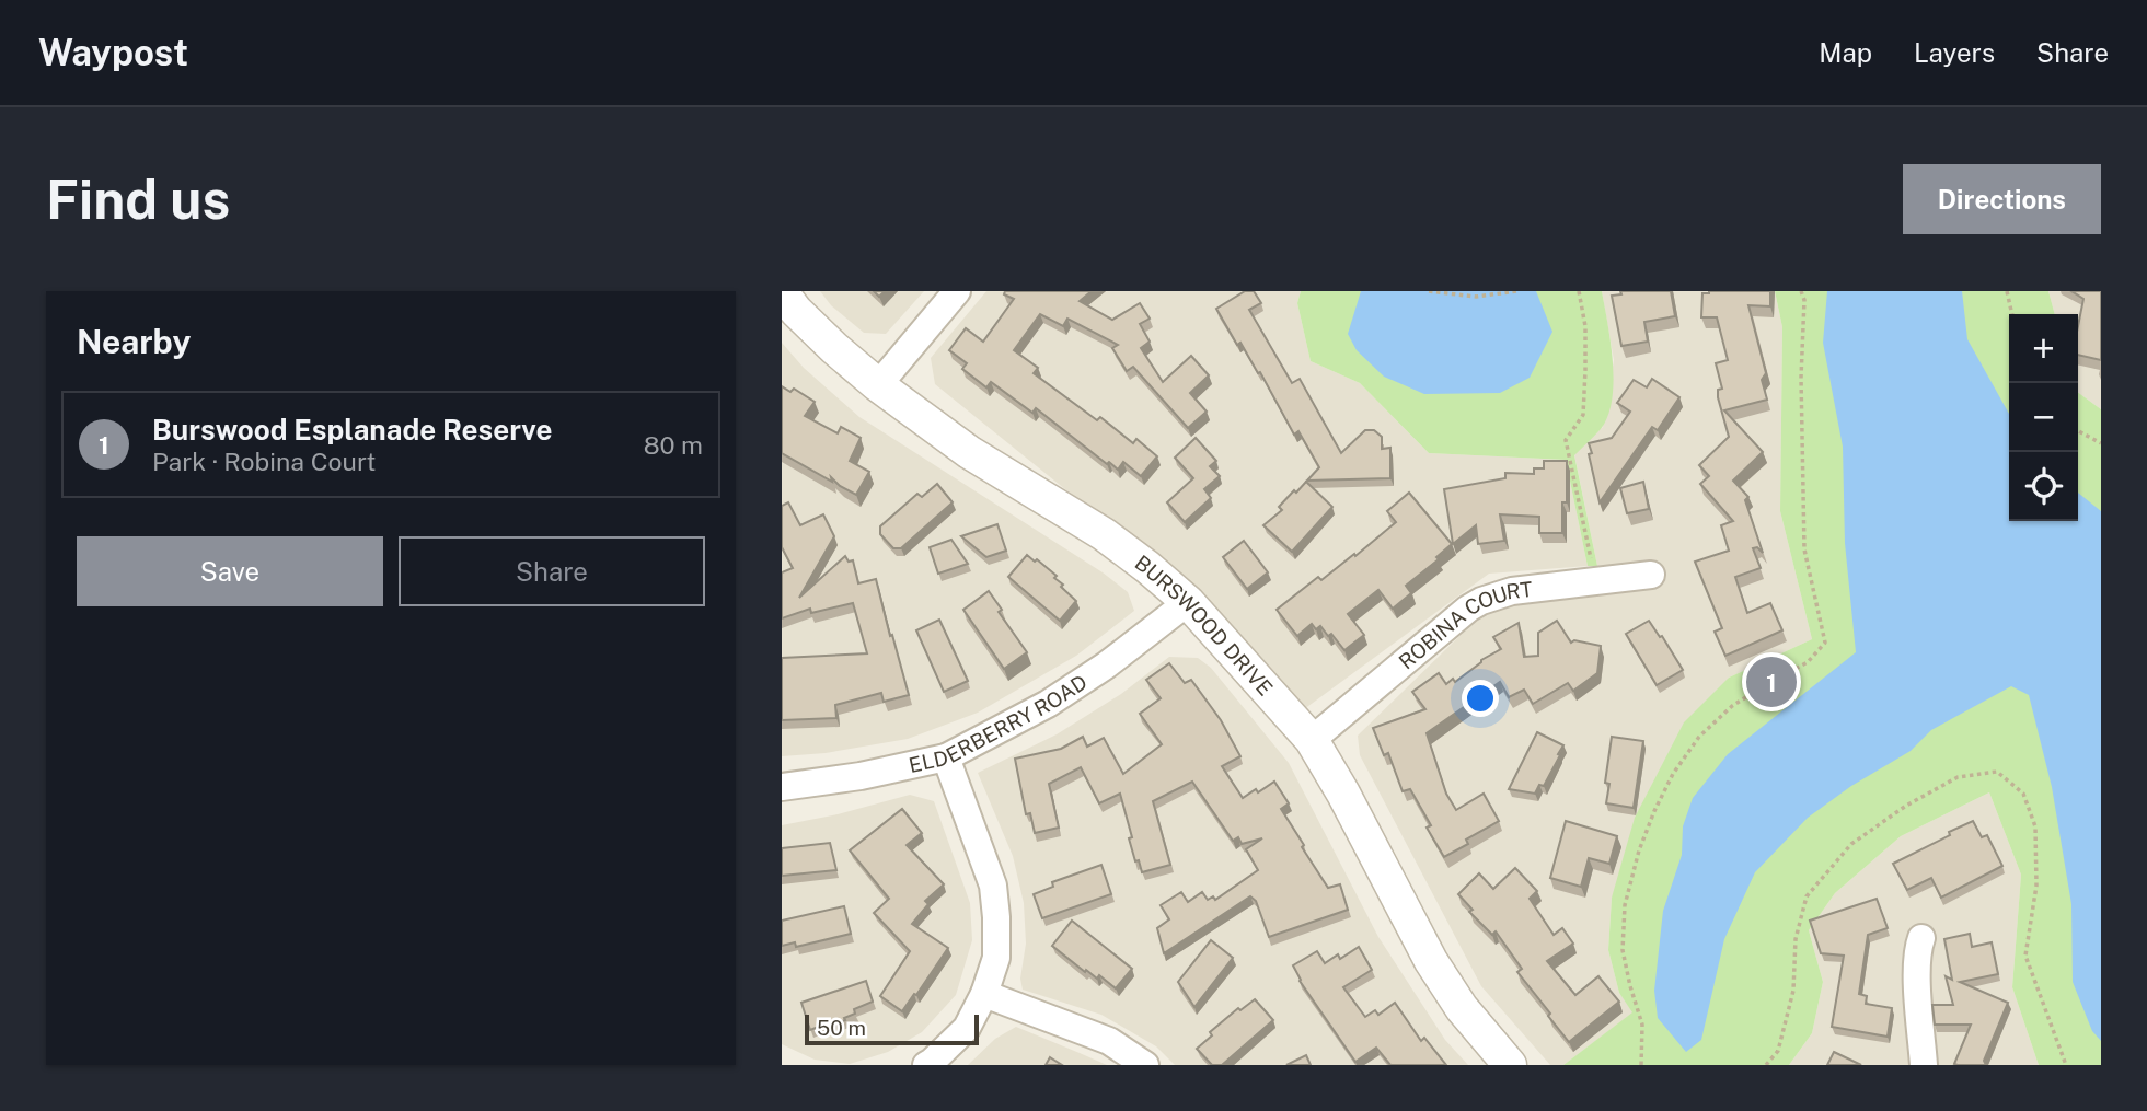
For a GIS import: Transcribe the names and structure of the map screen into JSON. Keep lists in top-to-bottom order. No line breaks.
{"streets":{"street":["BURSWOOD DRIVE","ROBINA COURT","ELDERBERRY ROAD"]},"crossings":[["BURSWOOD DRIVE","ROBINA COURT"],["BURSWOOD DRIVE","ELDERBERRY ROAD"]],"scale_bar":"50 m","page":{"header":"Waypost","nav":["Map","Layers","Share"],"buttons":["Directions",["Save","Share"]],"title":"Find us","heading":"Nearby","map_buttons":["+","−"],"list":[{"mark":"1","name":"Burswood Esplanade Reserve","note":"Park · Robina Court","value":"80 m"}],"pins":"1","scale":"50 m"}}
